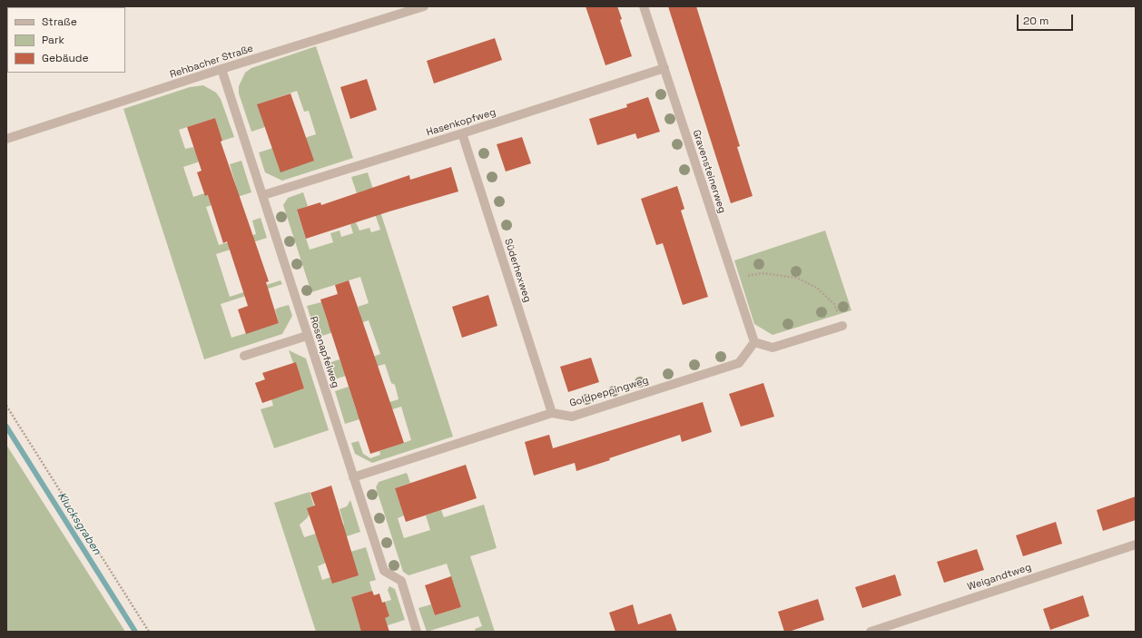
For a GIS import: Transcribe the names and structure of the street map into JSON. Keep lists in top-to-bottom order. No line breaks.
{"streets":{"street":["Rehbacher Straße","Hasenkopfweg","Gravensteinerweg","Süderhexweg","Rosenapfelweg","Goldpeppingweg","Weigandtweg"]},"crossings":[["Rehbacher Straße","Rosenapfelweg"],["Hasenkopfweg","Gravensteinerweg"],["Hasenkopfweg","Süderhexweg"],["Hasenkopfweg","Rosenapfelweg"],["Gravensteinerweg","Goldpeppingweg"],["Süderhexweg","Goldpeppingweg"],["Rosenapfelweg","Goldpeppingweg"]],"water":["Klucksgraben"],"legend":["Straße","Park","Gebäude"],"scale_bar":"20 m"}
